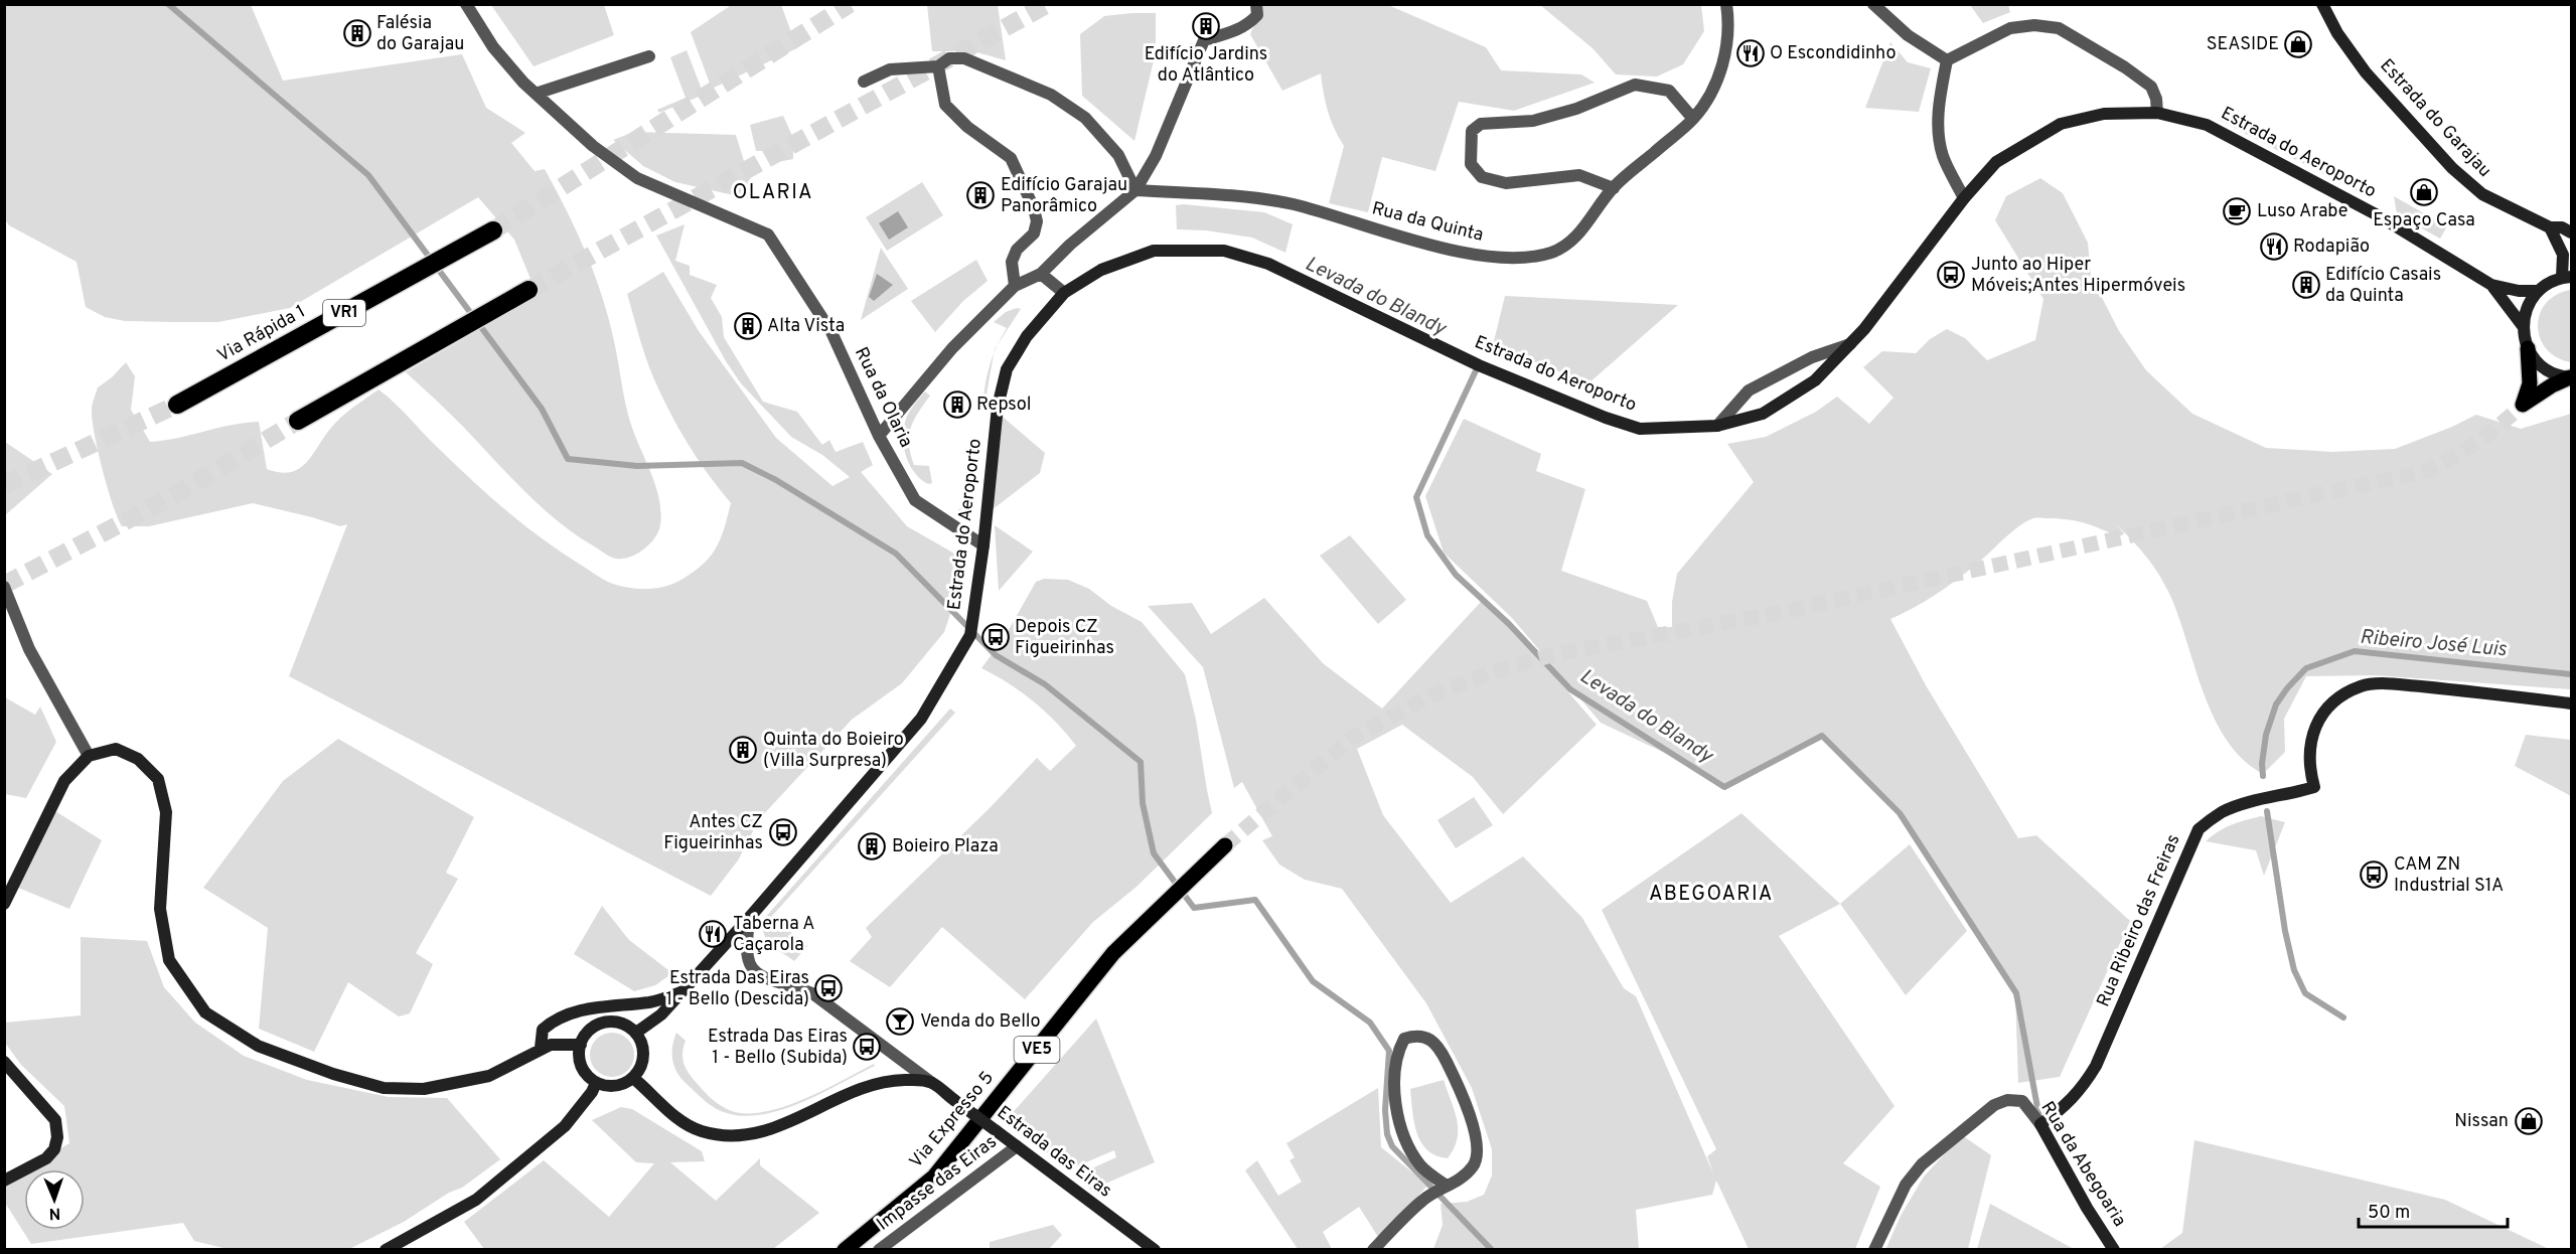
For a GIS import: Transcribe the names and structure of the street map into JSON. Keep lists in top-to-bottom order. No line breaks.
{"streets":{"highway":["VR1","Via Rápida 1"],"main road":["Estrada do Garajau","Estrada do Aeroporto","Rua Ribeiro das Freiras","VE5","Via Expresso 5","Estrada das Eiras","Rua da Abegoaria"],"street":["Rua da Quinta","Rua da Olaria","Impasse das Eiras"]},"crossings":[["Estrada do Aeroporto","Rua da Olaria"],["Estrada do Aeroporto","Estrada das Eiras"],["Rua Ribeiro das Freiras","Rua da Abegoaria"],["Estrada das Eiras","Impasse das Eiras"]],"districts":["OLARIA","ABEGOARIA"],"water":["Levada do Blandy","Ribeiro José Luis"],"places":{"building":["Edifício Jardins do Atlântico","Falésia do Garajau","Edifício Garajau Panorâmico","Edifício Casais da Quinta","Alta Vista","Repsol","Quinta do Boieiro (Villa Surpresa)","Boieiro Plaza"],"shop":["SEASIDE","Espaço Casa","Nissan"],"restaurant":["O Escondidinho","Rodapião","Taberna A Caçarola"],"cafe":["Luso Arabe"],"bus stop":["Junto ao Hiper Móveis;Antes Hipermóveis","Depois CZ Figueirinhas","Antes CZ Figueirinhas","CAM ZN Industrial S1A","Estrada Das Eiras 1 - Bello (Descida)","Estrada Das Eiras 1 - Bello (Subida)"],"bar":["Venda do Bello"]},"scale_bar":"50 m","north":"bottom"}
